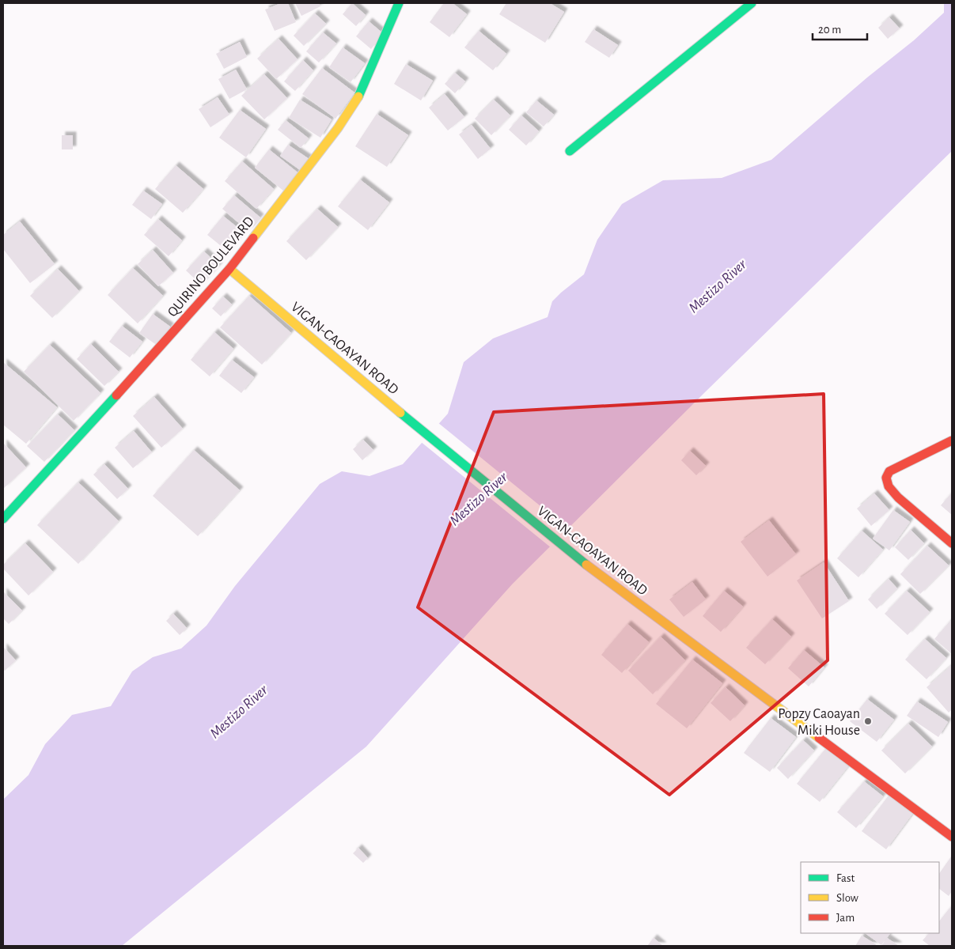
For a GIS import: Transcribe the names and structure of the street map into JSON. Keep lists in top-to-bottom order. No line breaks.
{"streets":{"main road":["QUIRINO BOULEVARD","VIGAN-CAOAYAN ROAD"]},"crossings":[["QUIRINO BOULEVARD","VIGAN-CAOAYAN ROAD"]],"water":["Mestizo River"],"places":["Popzy Caoayan Miki House"],"legend":["Fast","Slow","Jam"],"scale_bar":"20 m"}
